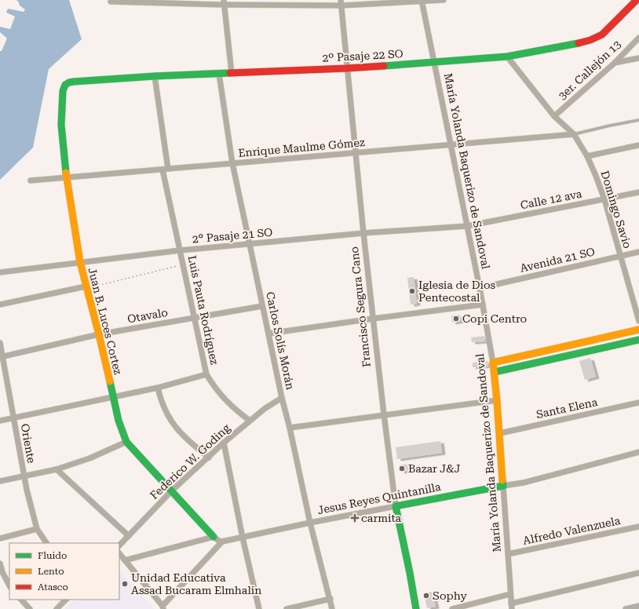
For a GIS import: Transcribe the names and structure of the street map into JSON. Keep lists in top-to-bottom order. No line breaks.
{"streets":{"street":["2º Pasaje 22 SO","3er. Callejón 13","Enrique Maulme Gómez","María Yolanda Baquerizo de Sandoval","Calle 12 ava","Domingo Savio","2° Pasaje 21 SO","Avenida 21 SO","Francisco Segura Cano","Luis Pauta Rodríguez","Otavalo","Juan B. Luces Cortez","Carlos Solís Morán","Santa Elena","Oriente","Federico W. Goding","Jesus Reyes Quintanilla","Alfredo Valenzuela"]},"crossings":[["2º Pasaje 22 SO","María Yolanda Baquerizo de Sandoval"],["2º Pasaje 22 SO","Domingo Savio"],["2º Pasaje 22 SO","Francisco Segura Cano"],["2º Pasaje 22 SO","Luis Pauta Rodríguez"],["2º Pasaje 22 SO","Juan B. Luces Cortez"],["2º Pasaje 22 SO","Carlos Solís Morán"],["3er. Callejón 13","Domingo Savio"],["Enrique Maulme Gómez","María Yolanda Baquerizo de Sandoval"],["Enrique Maulme Gómez","Domingo Savio"],["Enrique Maulme Gómez","Francisco Segura Cano"],["Enrique Maulme Gómez","Luis Pauta Rodríguez"],["Enrique Maulme Gómez","Juan B. Luces Cortez"],["Enrique Maulme Gómez","Carlos Solís Morán"],["María Yolanda Baquerizo de Sandoval","Calle 12 ava"],["María Yolanda Baquerizo de Sandoval","2° Pasaje 21 SO"],["María Yolanda Baquerizo de Sandoval","Avenida 21 SO"],["María Yolanda Baquerizo de Sandoval","Santa Elena"],["María Yolanda Baquerizo de Sandoval","Jesus Reyes Quintanilla"],["María Yolanda Baquerizo de Sandoval","Alfredo Valenzuela"],["Calle 12 ava","Domingo Savio"],["Calle 12 ava","2° Pasaje 21 SO"],["Domingo Savio","Avenida 21 SO"],["2° Pasaje 21 SO","Francisco Segura Cano"],["2° Pasaje 21 SO","Luis Pauta Rodríguez"],["2° Pasaje 21 SO","Juan B. Luces Cortez"],["2° Pasaje 21 SO","Carlos Solís Morán"],["Francisco Segura Cano","Jesus Reyes Quintanilla"],["Luis Pauta Rodríguez","Otavalo"],["Luis Pauta Rodríguez","Federico W. Goding"],["Otavalo","Juan B. Luces Cortez"],["Otavalo","Carlos Solís Morán"],["Otavalo","Oriente"],["Juan B. Luces Cortez","Federico W. Goding"],["Carlos Solís Morán","Federico W. Goding"],["Carlos Solís Morán","Jesus Reyes Quintanilla"]],"places":{"other":["Iglesia de Dios Pentecostal","Copi Centro","Bazar J&J","Unidad Educativa Assad Bucaram Elmhalin","Sophy"],"health":["carmita"]},"legend":["Fluido","Lento","Atasco"]}
